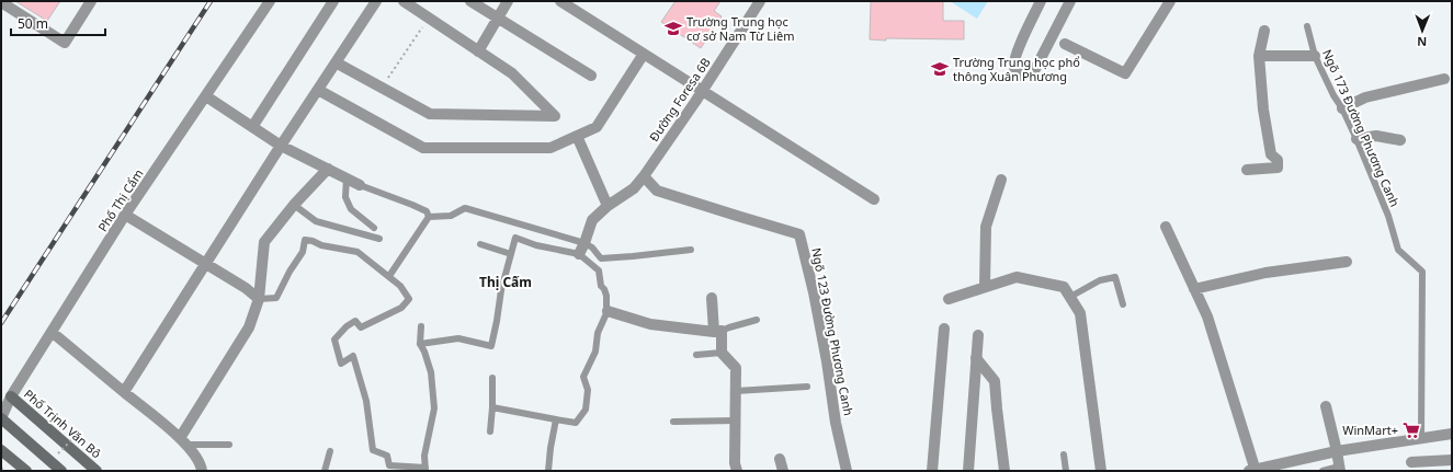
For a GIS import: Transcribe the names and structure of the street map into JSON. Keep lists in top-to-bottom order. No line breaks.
{"streets":{"main road":["Phố Trịnh Văn Bô"],"street":["Đường Foresa 6B","Phố Thị Cẩm","Ngõ 123 Đường Phương Canh"],"lane":["Ngõ 173 Đường Phương Canh"]},"crossings":[["Đường Foresa 6B","Ngõ 123 Đường Phương Canh"],["Phố Thị Cẩm","Phố Trịnh Văn Bô"]],"districts":["Thị Cấm"],"places":{"school or university":["Trường Trung học cơ sở Nam Từ Liêm","Trường Trung học phổ thông Xuân Phương"],"supermarket":["WinMart+"]},"scale_bar":"50 m","north":"bottom"}
